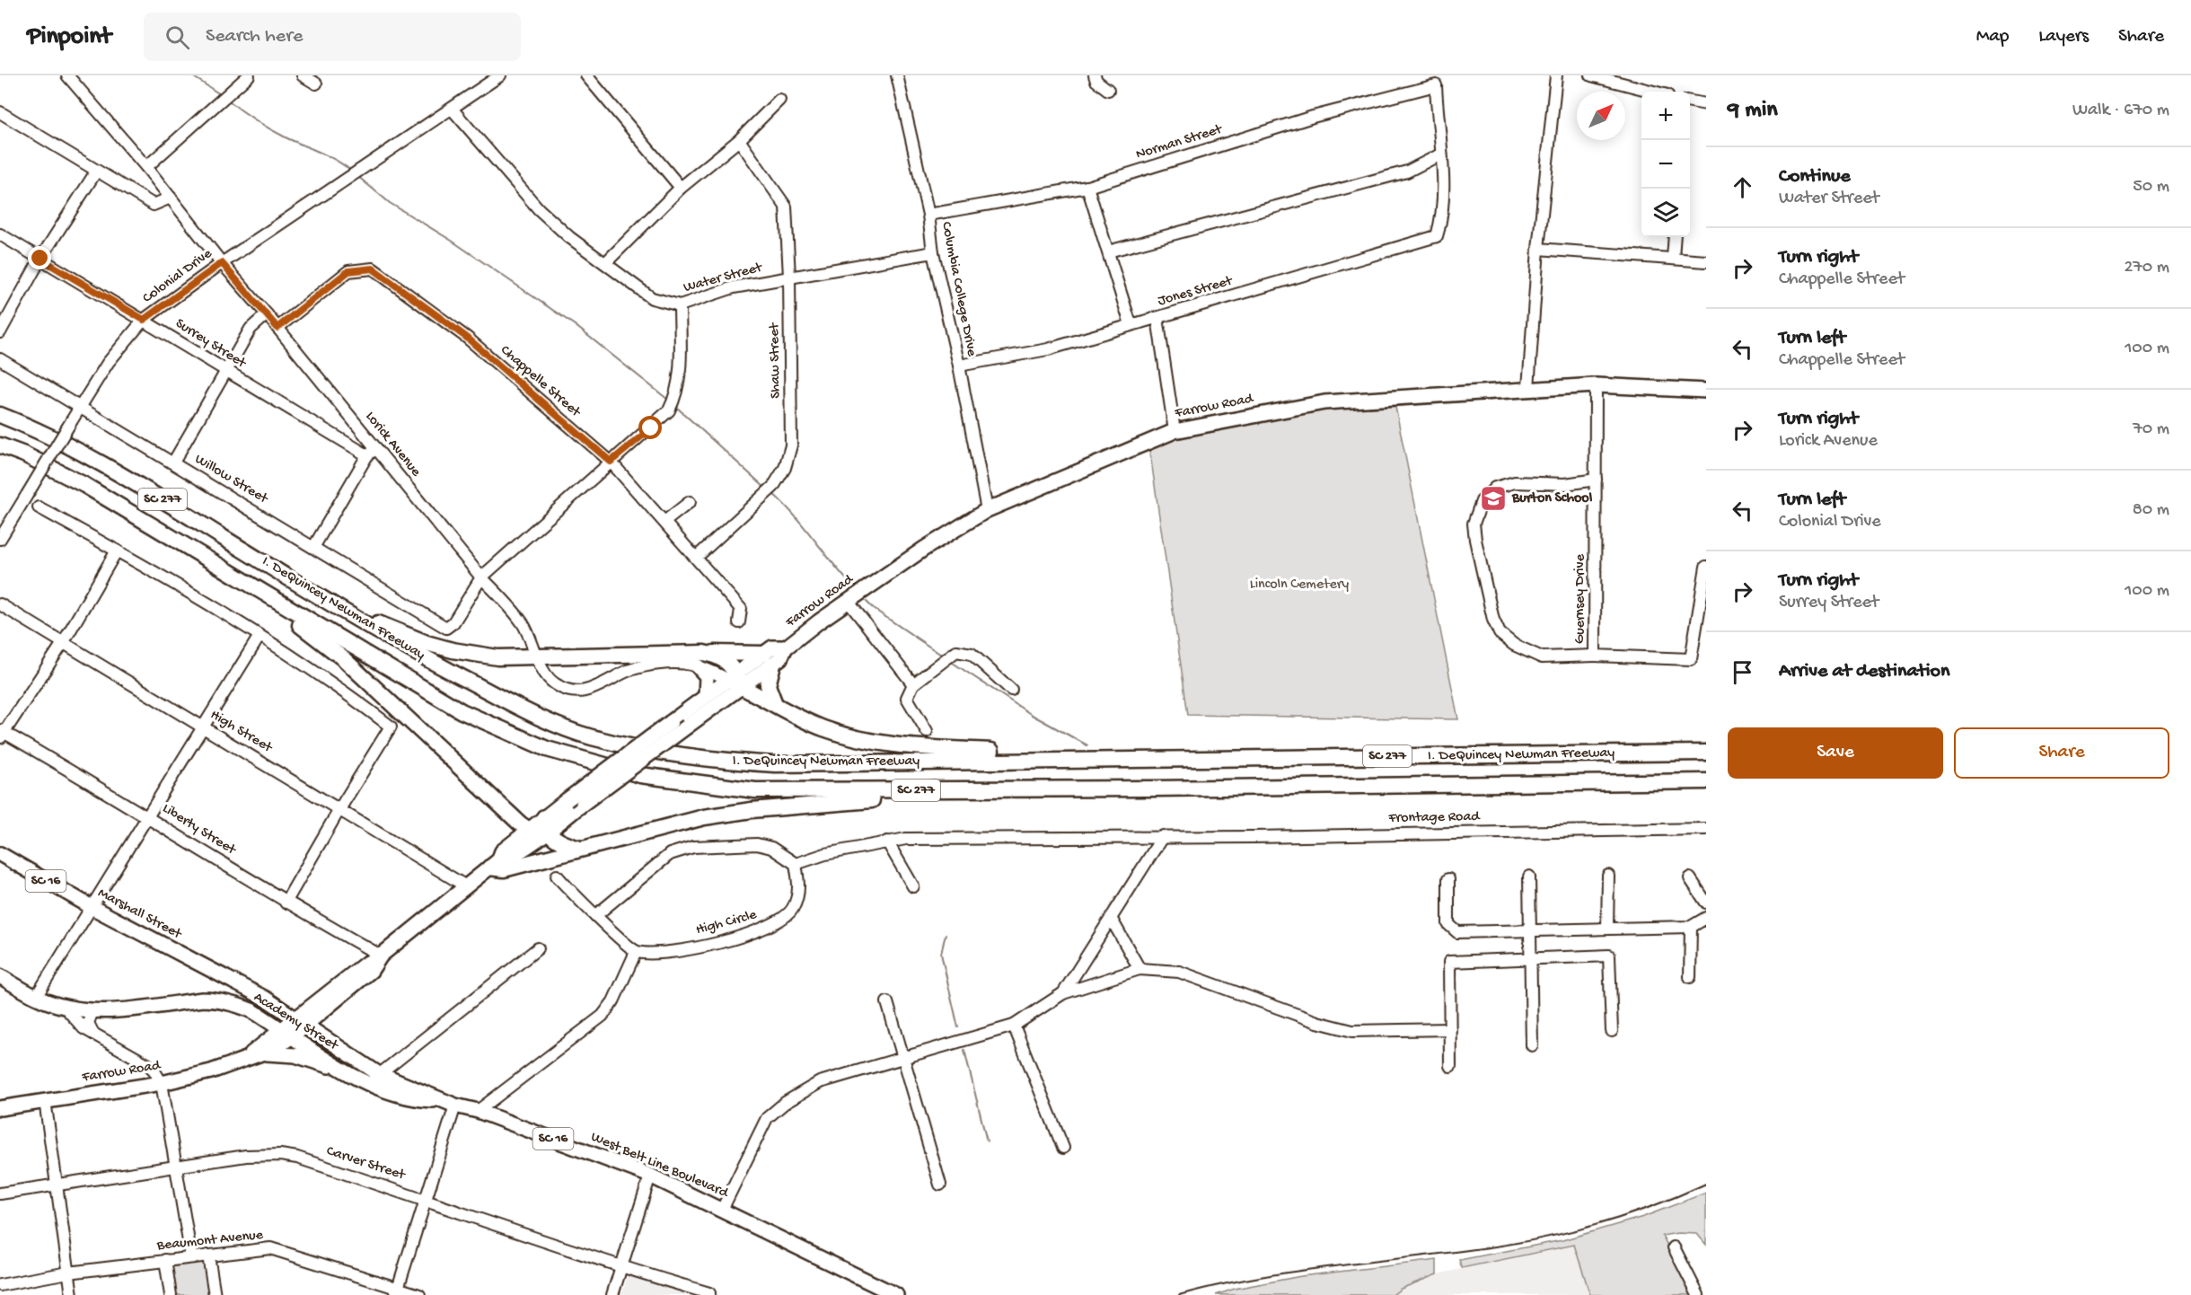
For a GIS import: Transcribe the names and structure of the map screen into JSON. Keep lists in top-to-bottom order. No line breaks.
{"streets":{"highway":["SC 277","I. DeQuincey Newman Freeway"],"main road":["Farrow Road","SC 16","Marshall Street","Academy Street","West Belt Line Boulevard"],"street":["Norman Street","Colonial Drive","Water Street","Columbia College Drive","Jones Street","Surrey Street","Shaw Street","Chappelle Street","Lorick Avenue","Willow Street","Guernsey Drive","High Street","Frontage Road","Liberty Street","High Circle","Carver Street","Beaumont Avenue"]},"crossings":[["Norman Street","Columbia College Drive"],["Norman Street","Jones Street"],["Colonial Drive","Surrey Street"],["Colonial Drive","Lorick Avenue"],["Colonial Drive","Willow Street"],["Water Street","Columbia College Drive"],["Water Street","Shaw Street"],["Water Street","Chappelle Street"],["Water Street","Lorick Avenue"],["Water Street","Willow Street"],["Columbia College Drive","Jones Street"],["Columbia College Drive","Farrow Road"],["Surrey Street","Lorick Avenue"],["Shaw Street","Chappelle Street"],["Chappelle Street","Lorick Avenue"],["Farrow Road","Guernsey Drive"],["Farrow Road","High Street"],["Farrow Road","Liberty Street"],["Farrow Road","Academy Street"],["Farrow Road","West Belt Line Boulevard"],["Marshall Street","West Belt Line Boulevard"],["Academy Street","West Belt Line Boulevard"]],"parks":["Lincoln Cemetery"],"places":{"school or university":["Burton School"]},"north":"top right","page":{"header":"Pinpoint","search":"Search here","nav":["Map","Layers","Share"],"heading":["9 min","Walk · 670 m"],"map_buttons":["+","−"],"list":[["Continue","Water Street","50 m"],["Turn right","Chappelle Street","270 m"],["Turn left","Chappelle Street","100 m"],["Turn right","Lorick Avenue","70 m"],["Turn left","Colonial Drive","80 m"],["Turn right","Surrey Street","100 m"],"Arrive at destination"],"buttons":["Save","Share"]}}
